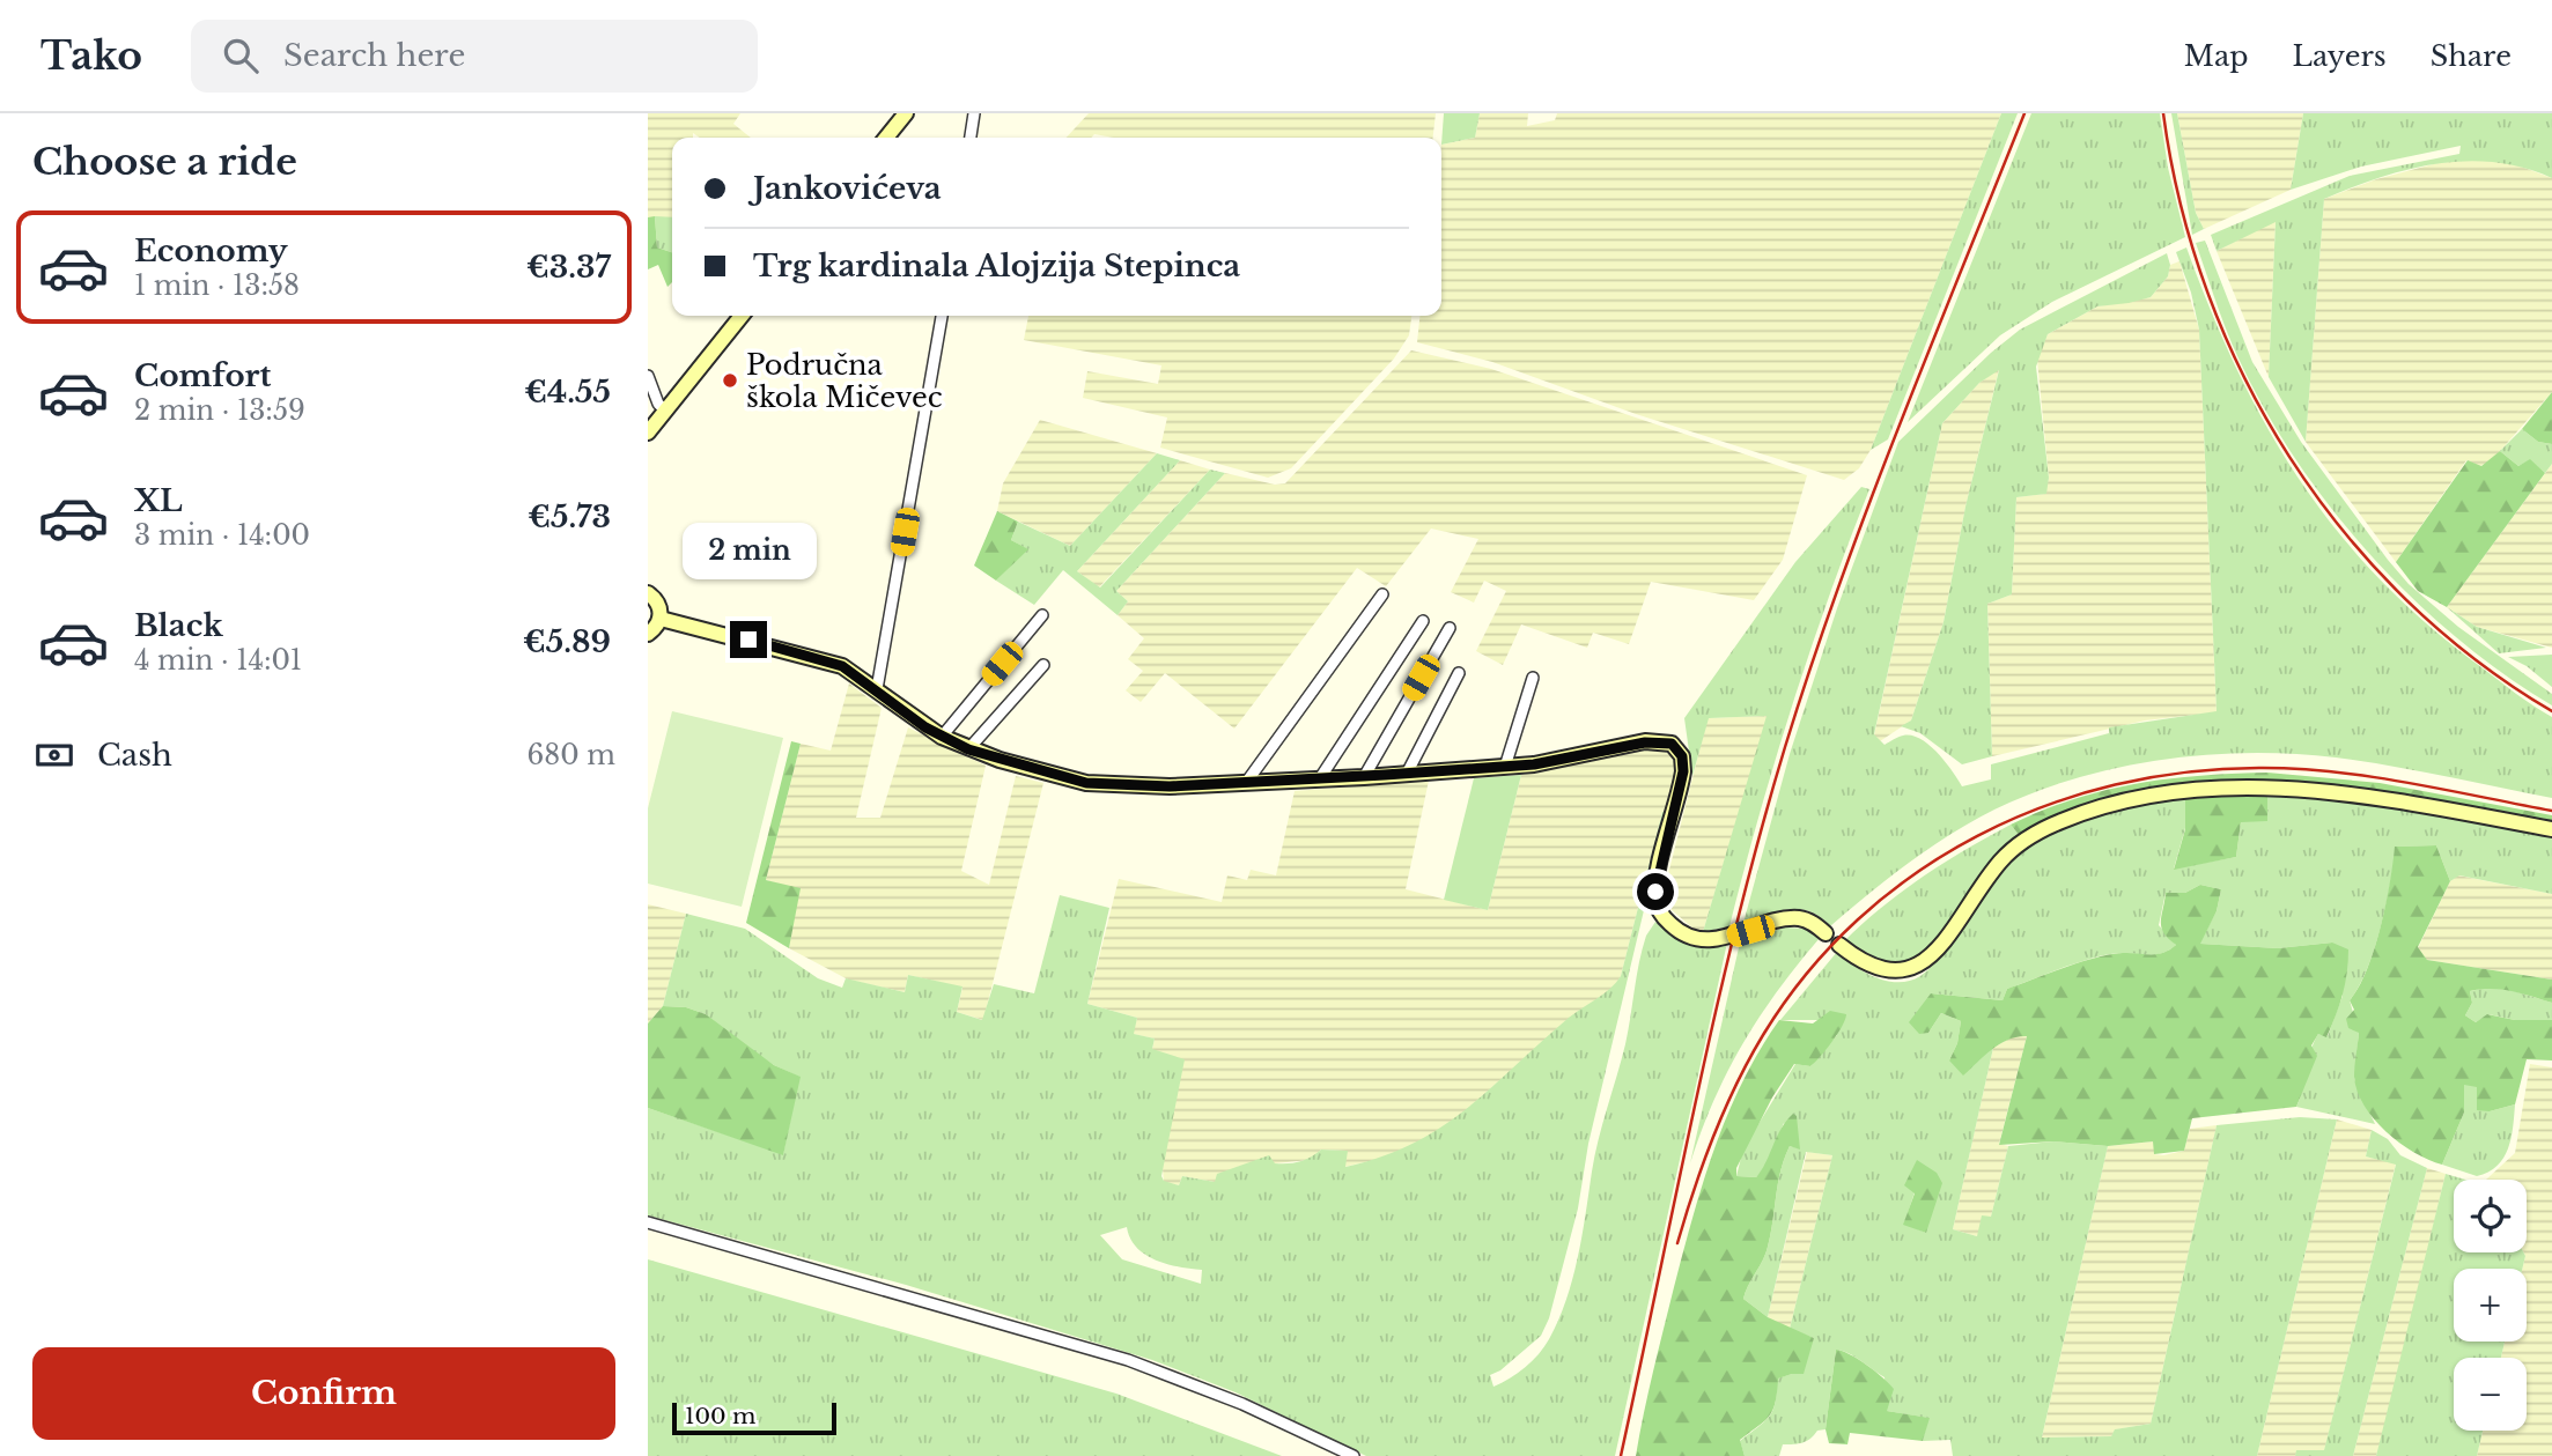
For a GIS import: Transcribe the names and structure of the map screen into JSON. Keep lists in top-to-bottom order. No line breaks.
{"places":["Područna škola Mičevec"],"scale_bar":"100 m","page":{"header":"Tako","search":"Search here","nav":["Map","Layers","Share"],"heading":"Choose a ride","banner":["Jankovićeva","Trg kardinala Alojzija Stepinca"],"list":[{"name":"Economy","note":"1 min · 13:58","value":"€3.37"},{"name":"Comfort","note":"2 min · 13:59","value":"€4.55"},{"name":"XL","note":"3 min · 14:00","value":"€5.73"},{"name":"Black","note":"4 min · 14:01","value":"€5.89"}],"bubble":"2 min","pay":["Cash","680 m"],"map_buttons":["+","−"],"buttons":"Confirm","scale":"100 m"}}
